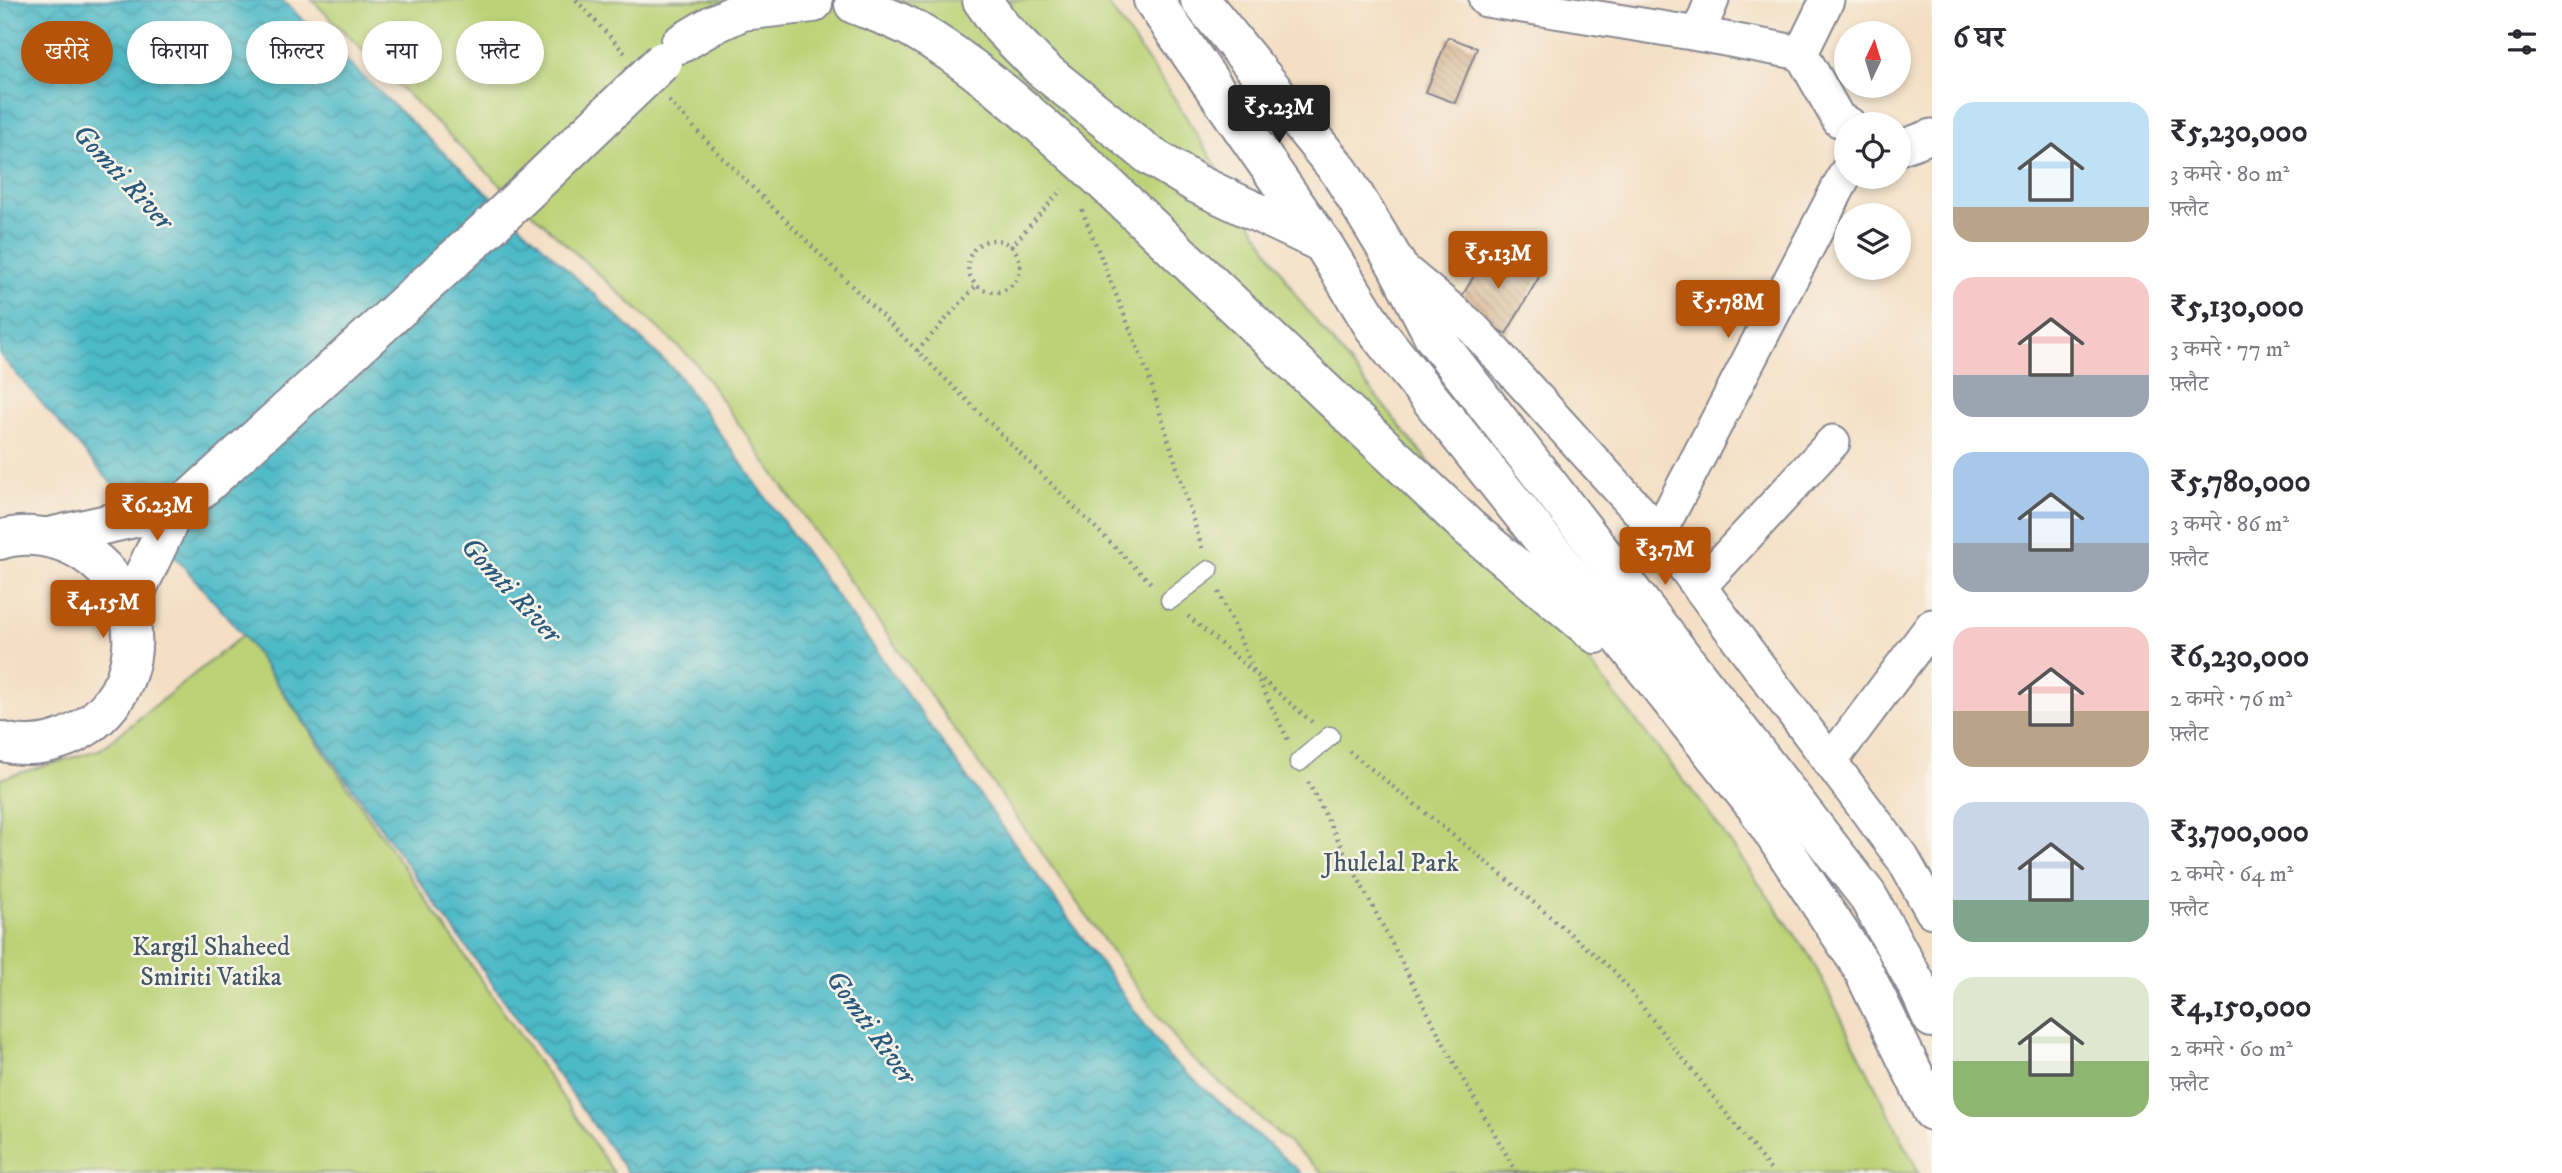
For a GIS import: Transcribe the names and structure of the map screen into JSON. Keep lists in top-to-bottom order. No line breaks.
{"water":["Gomti River"],"parks":["Jhulelal Park","Kargil Shaheed Smiriti Vatika"],"north":"top","page":{"heading":"6 घर","chip":["खरीदें","किराया","फ़िल्टर","नया","फ़्लैट"],"list":[{"name":"₹5,230,000","note":"3 कमरे · 80 m² · फ़्लैट"},{"name":"₹5,130,000","note":"3 कमरे · 77 m² · फ़्लैट"},{"name":"₹5,780,000","note":"3 कमरे · 86 m² · फ़्लैट"},{"name":"₹6,230,000","note":"2 कमरे · 76 m² · फ़्लैट"},{"name":"₹3,700,000","note":"2 कमरे · 64 m² · फ़्लैट"},{"name":"₹4,150,000","note":"2 कमरे · 60 m² · फ़्लैट"}],"price":["₹5.23M","₹5.13M","₹5.78M","₹6.23M","₹3.7M","₹4.15M"]}}
